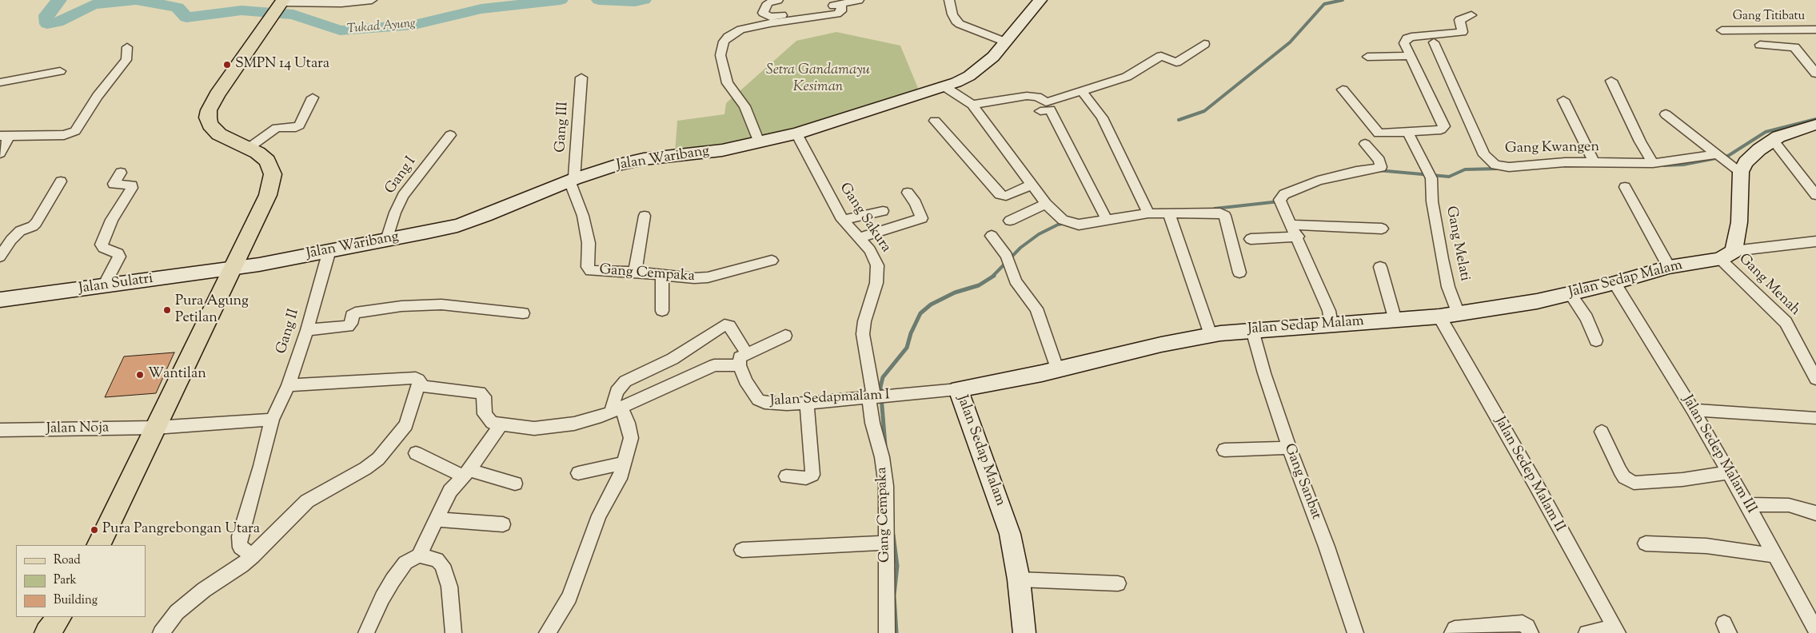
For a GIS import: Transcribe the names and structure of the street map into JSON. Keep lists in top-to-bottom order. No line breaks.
{"streets":{"street":["Gang Titibatu","Gang III","Gang Kwangen","Jalan Waribang","Gang I","Gang Sakura","Gang Melati","Gang Cempaka","Jalan Sedap Malam","Jalan Sulatri","Gang Menah","Gang II","Jalan Sedapmalam I","Jalan Noja","Jalan Sedep Malam III","Jalan Sedep Malam II","Gang Sanbat"]},"crossings":[["Gang III","Jalan Waribang"],["Gang III","Gang Cempaka"],["Jalan Waribang","Gang I"],["Jalan Waribang","Gang Sakura"],["Jalan Waribang","Gang Cempaka"],["Jalan Waribang","Jalan Sulatri"],["Jalan Waribang","Gang II"],["Gang Sakura","Gang Cempaka"],["Gang Sakura","Jalan Sedapmalam I"],["Gang Melati","Jalan Sedap Malam"],["Gang Cempaka","Jalan Sedapmalam I"],["Jalan Sedap Malam","Gang Menah"],["Jalan Sedap Malam","Jalan Sedapmalam I"],["Jalan Sedap Malam","Jalan Sedep Malam III"],["Jalan Sedap Malam","Jalan Sedep Malam II"],["Jalan Sedap Malam","Gang Sanbat"],["Gang II","Jalan Noja"]],"water":["Tukad Ayung"],"parks":["Setra Gandamayu Kesiman"],"places":["SMPN 14 Utara","Pura Agung Petilan","Wantilan","Pura Pangrebongan Utara"],"legend":["Road","Park","Building"]}
